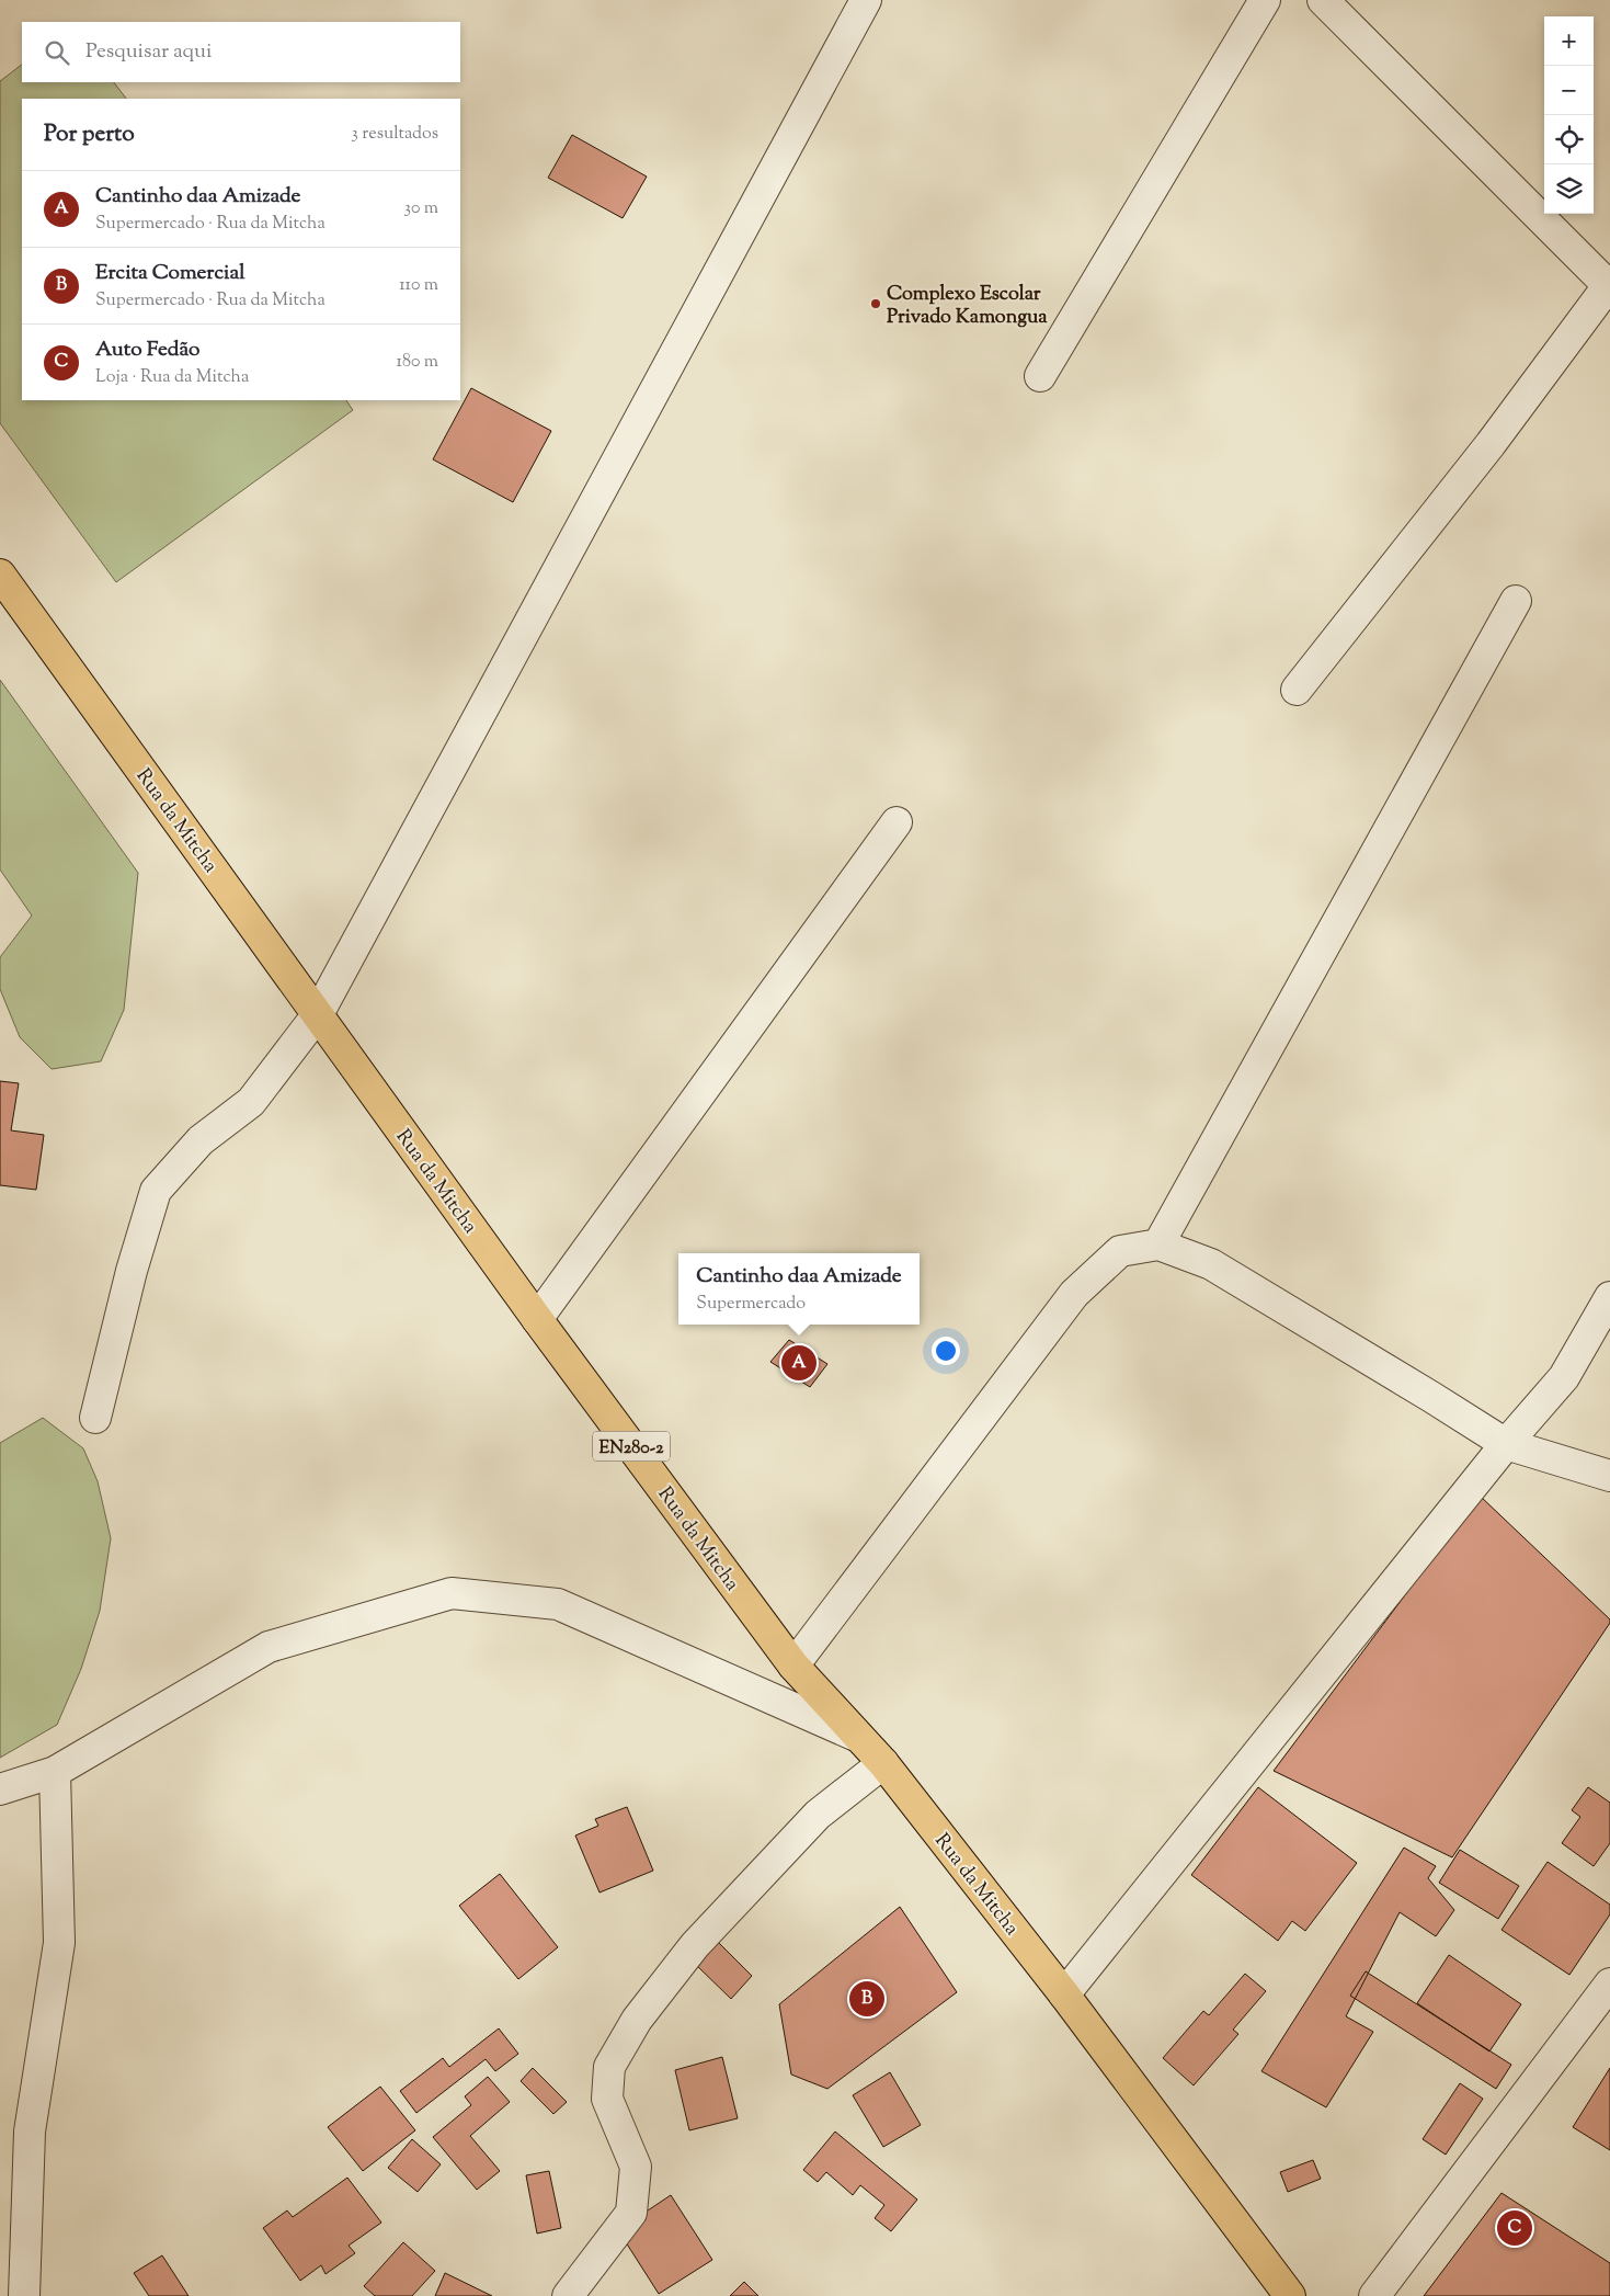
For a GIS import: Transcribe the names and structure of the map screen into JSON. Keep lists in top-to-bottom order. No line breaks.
{"streets":{"main road":["Rua da Mitcha","EN280-2"]},"places":["Complexo Escolar Privado Kamongua"],"page":{"map_buttons":["+","−"],"search":"Pesquisar aqui","heading":["Por perto","3 resultados"],"list":[{"mark":"A","name":"Cantinho daa Amizade","note":"Supermercado · Rua da Mitcha","value":"30 m"},{"mark":"B","name":"Ercita Comercial","note":"Supermercado · Rua da Mitcha","value":"110 m"},{"mark":"C","name":"Auto Fedão","note":"Loja · Rua da Mitcha","value":"180 m"}],"popup":["Cantinho daa Amizade","Supermercado"],"pins":["A","B","C"]}}
